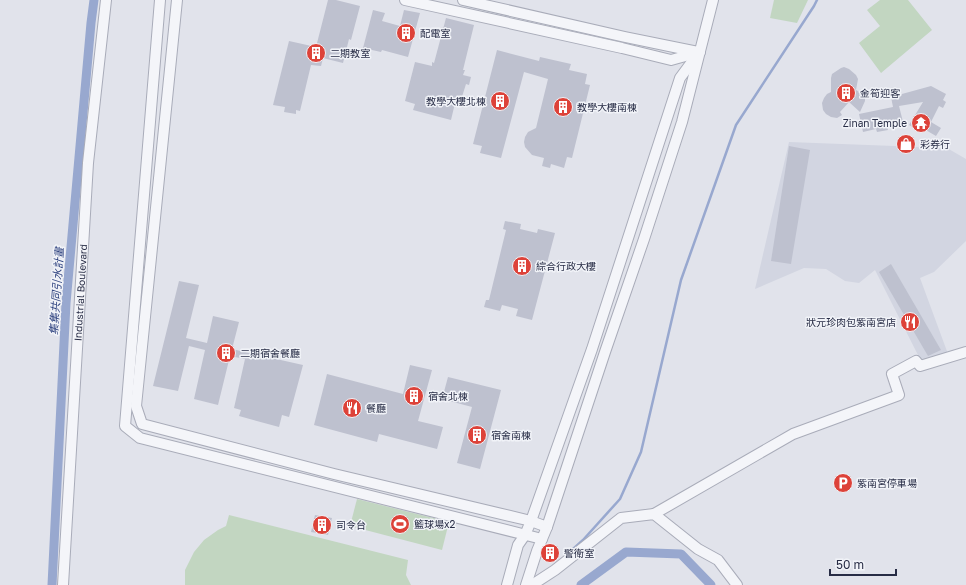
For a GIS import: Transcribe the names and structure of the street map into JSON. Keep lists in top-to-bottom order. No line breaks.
{"streets":{"street":["Industrial Boulevard"]},"water":["集集共同引水計畫"],"places":{"building":["配電室","二期教室","金筍迎客","教學大樓北棟","教學大樓南棟","綜合行政大樓","二期宿舍餐廳","宿舍北棟","宿舍南棟","司令台","警衛室"],"temple":["Zinan Temple"],"shop":["彩券行"],"restaurant":["狀元珍肉包紫南宮店","餐廳"],"parking":["紫南宮停車場"],"sports":["籃球場x2"]},"scale_bar":"50 m"}
